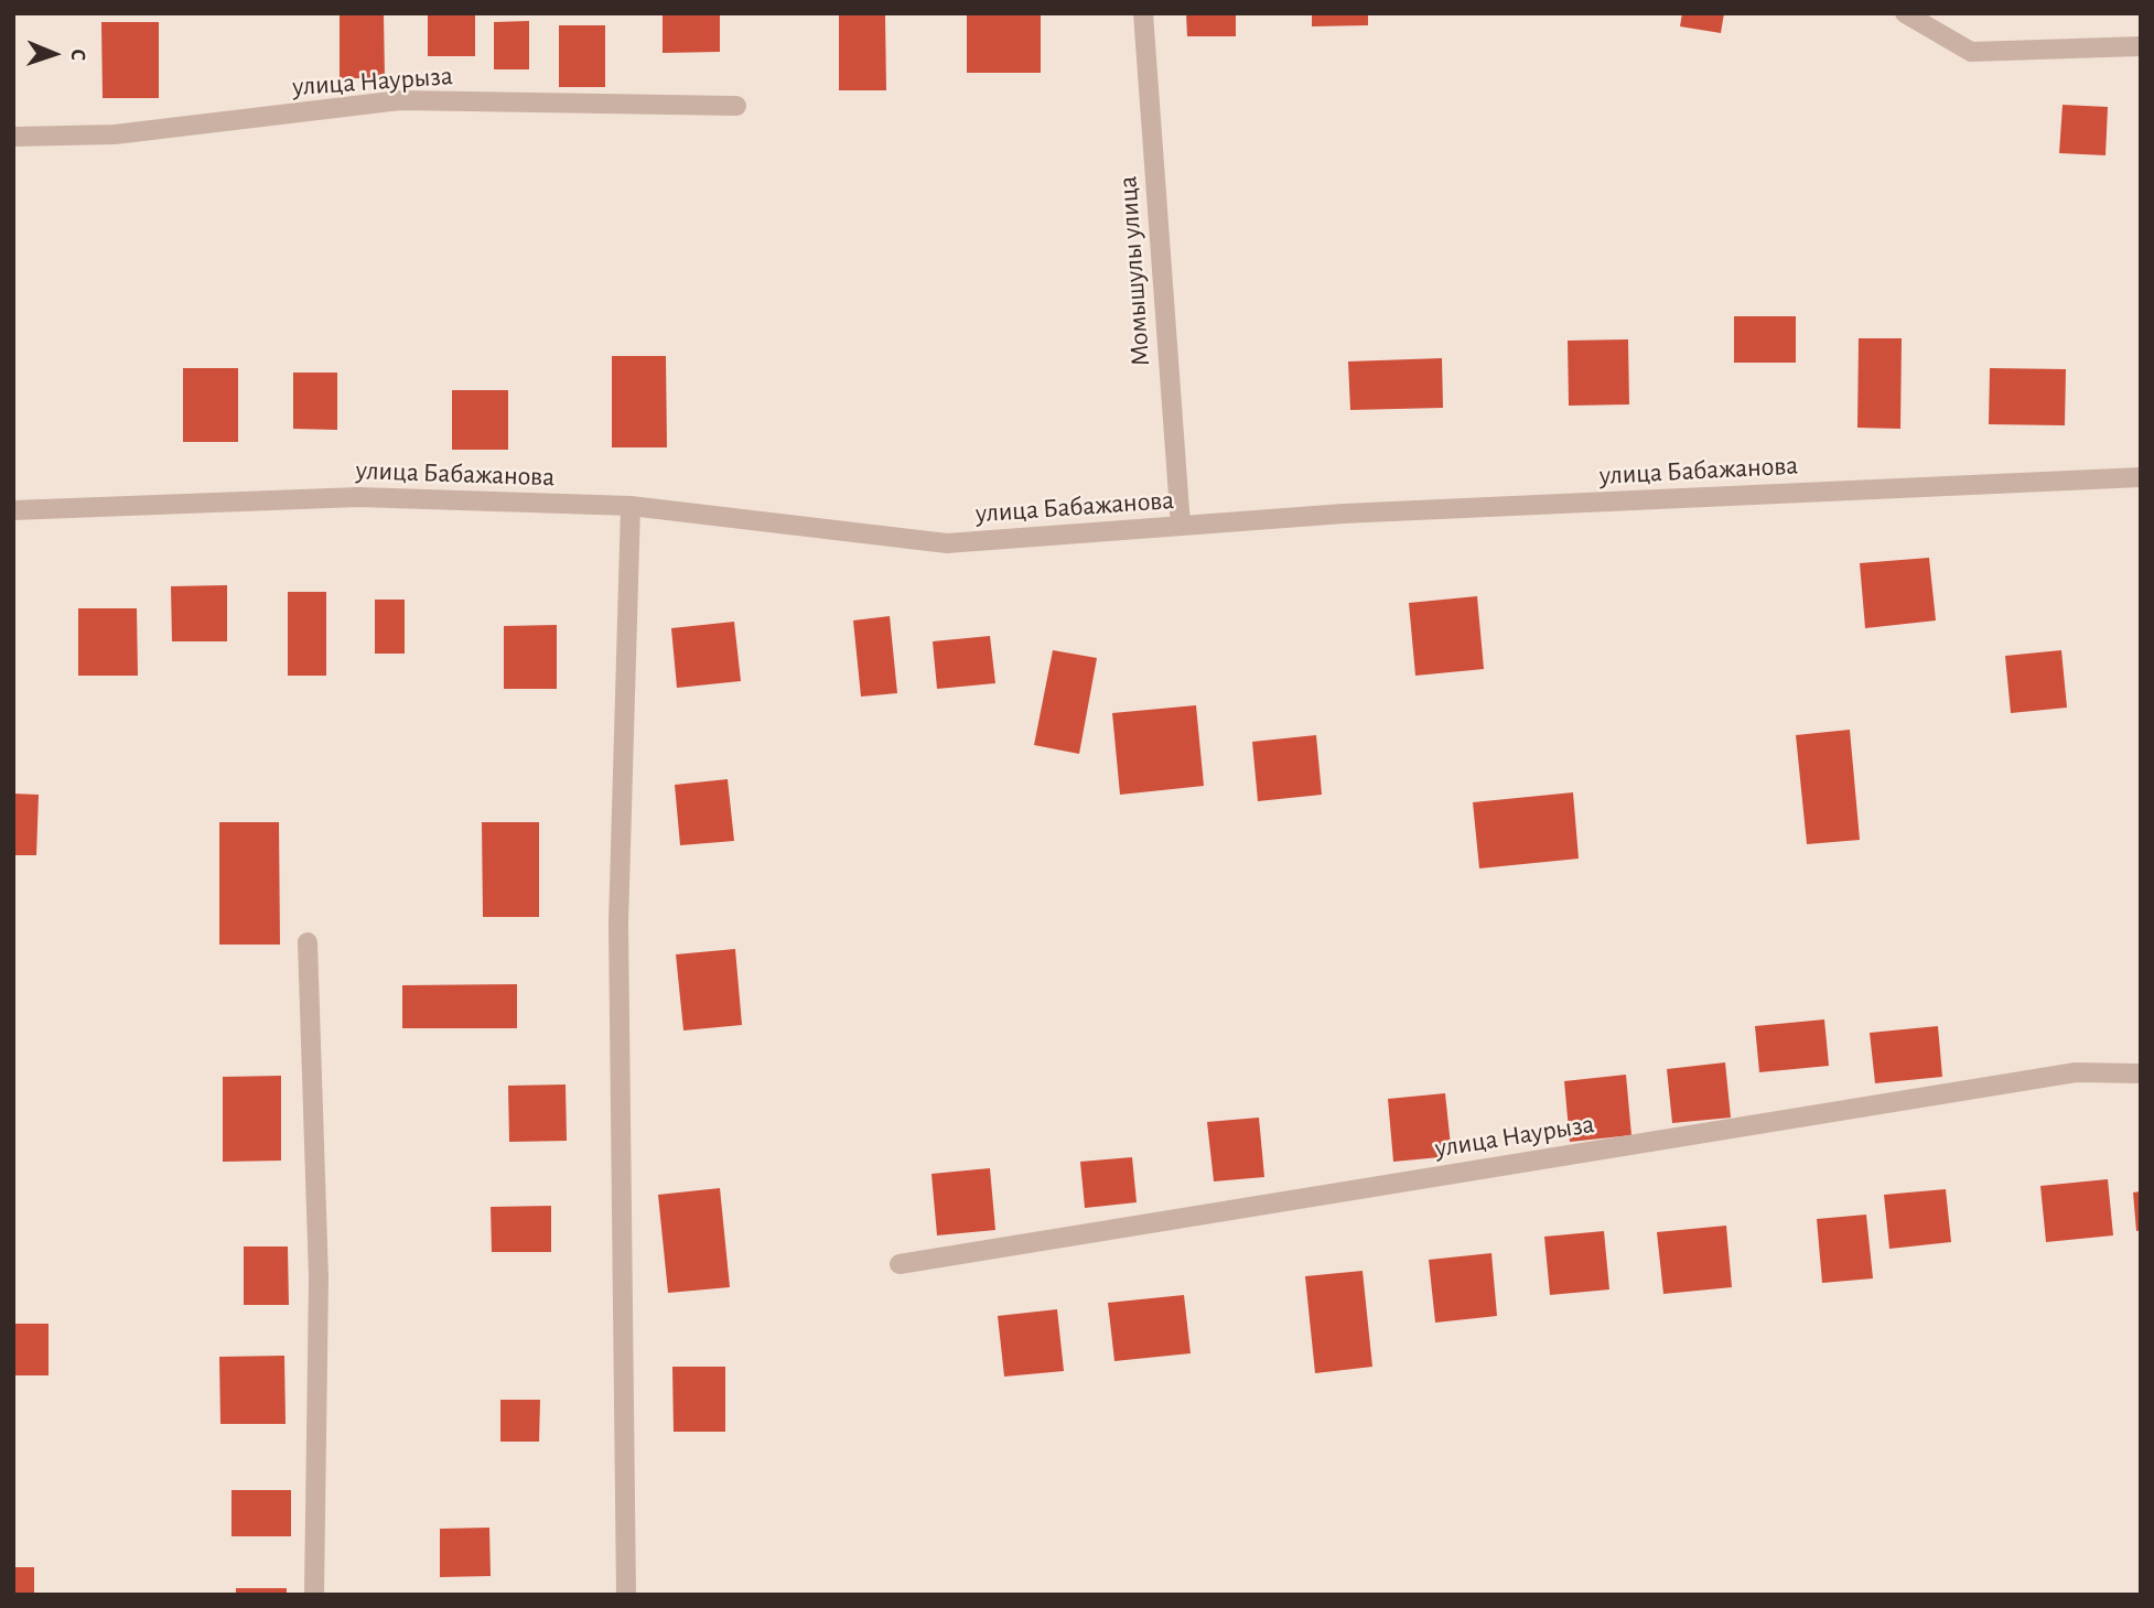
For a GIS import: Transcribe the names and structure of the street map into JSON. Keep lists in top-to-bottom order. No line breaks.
{"streets":{"street":["улица Наурыза","Момышулы улица","улица Бабажанова"]},"crossings":[["Момышулы улица","улица Бабажанова"]],"north":"right"}
